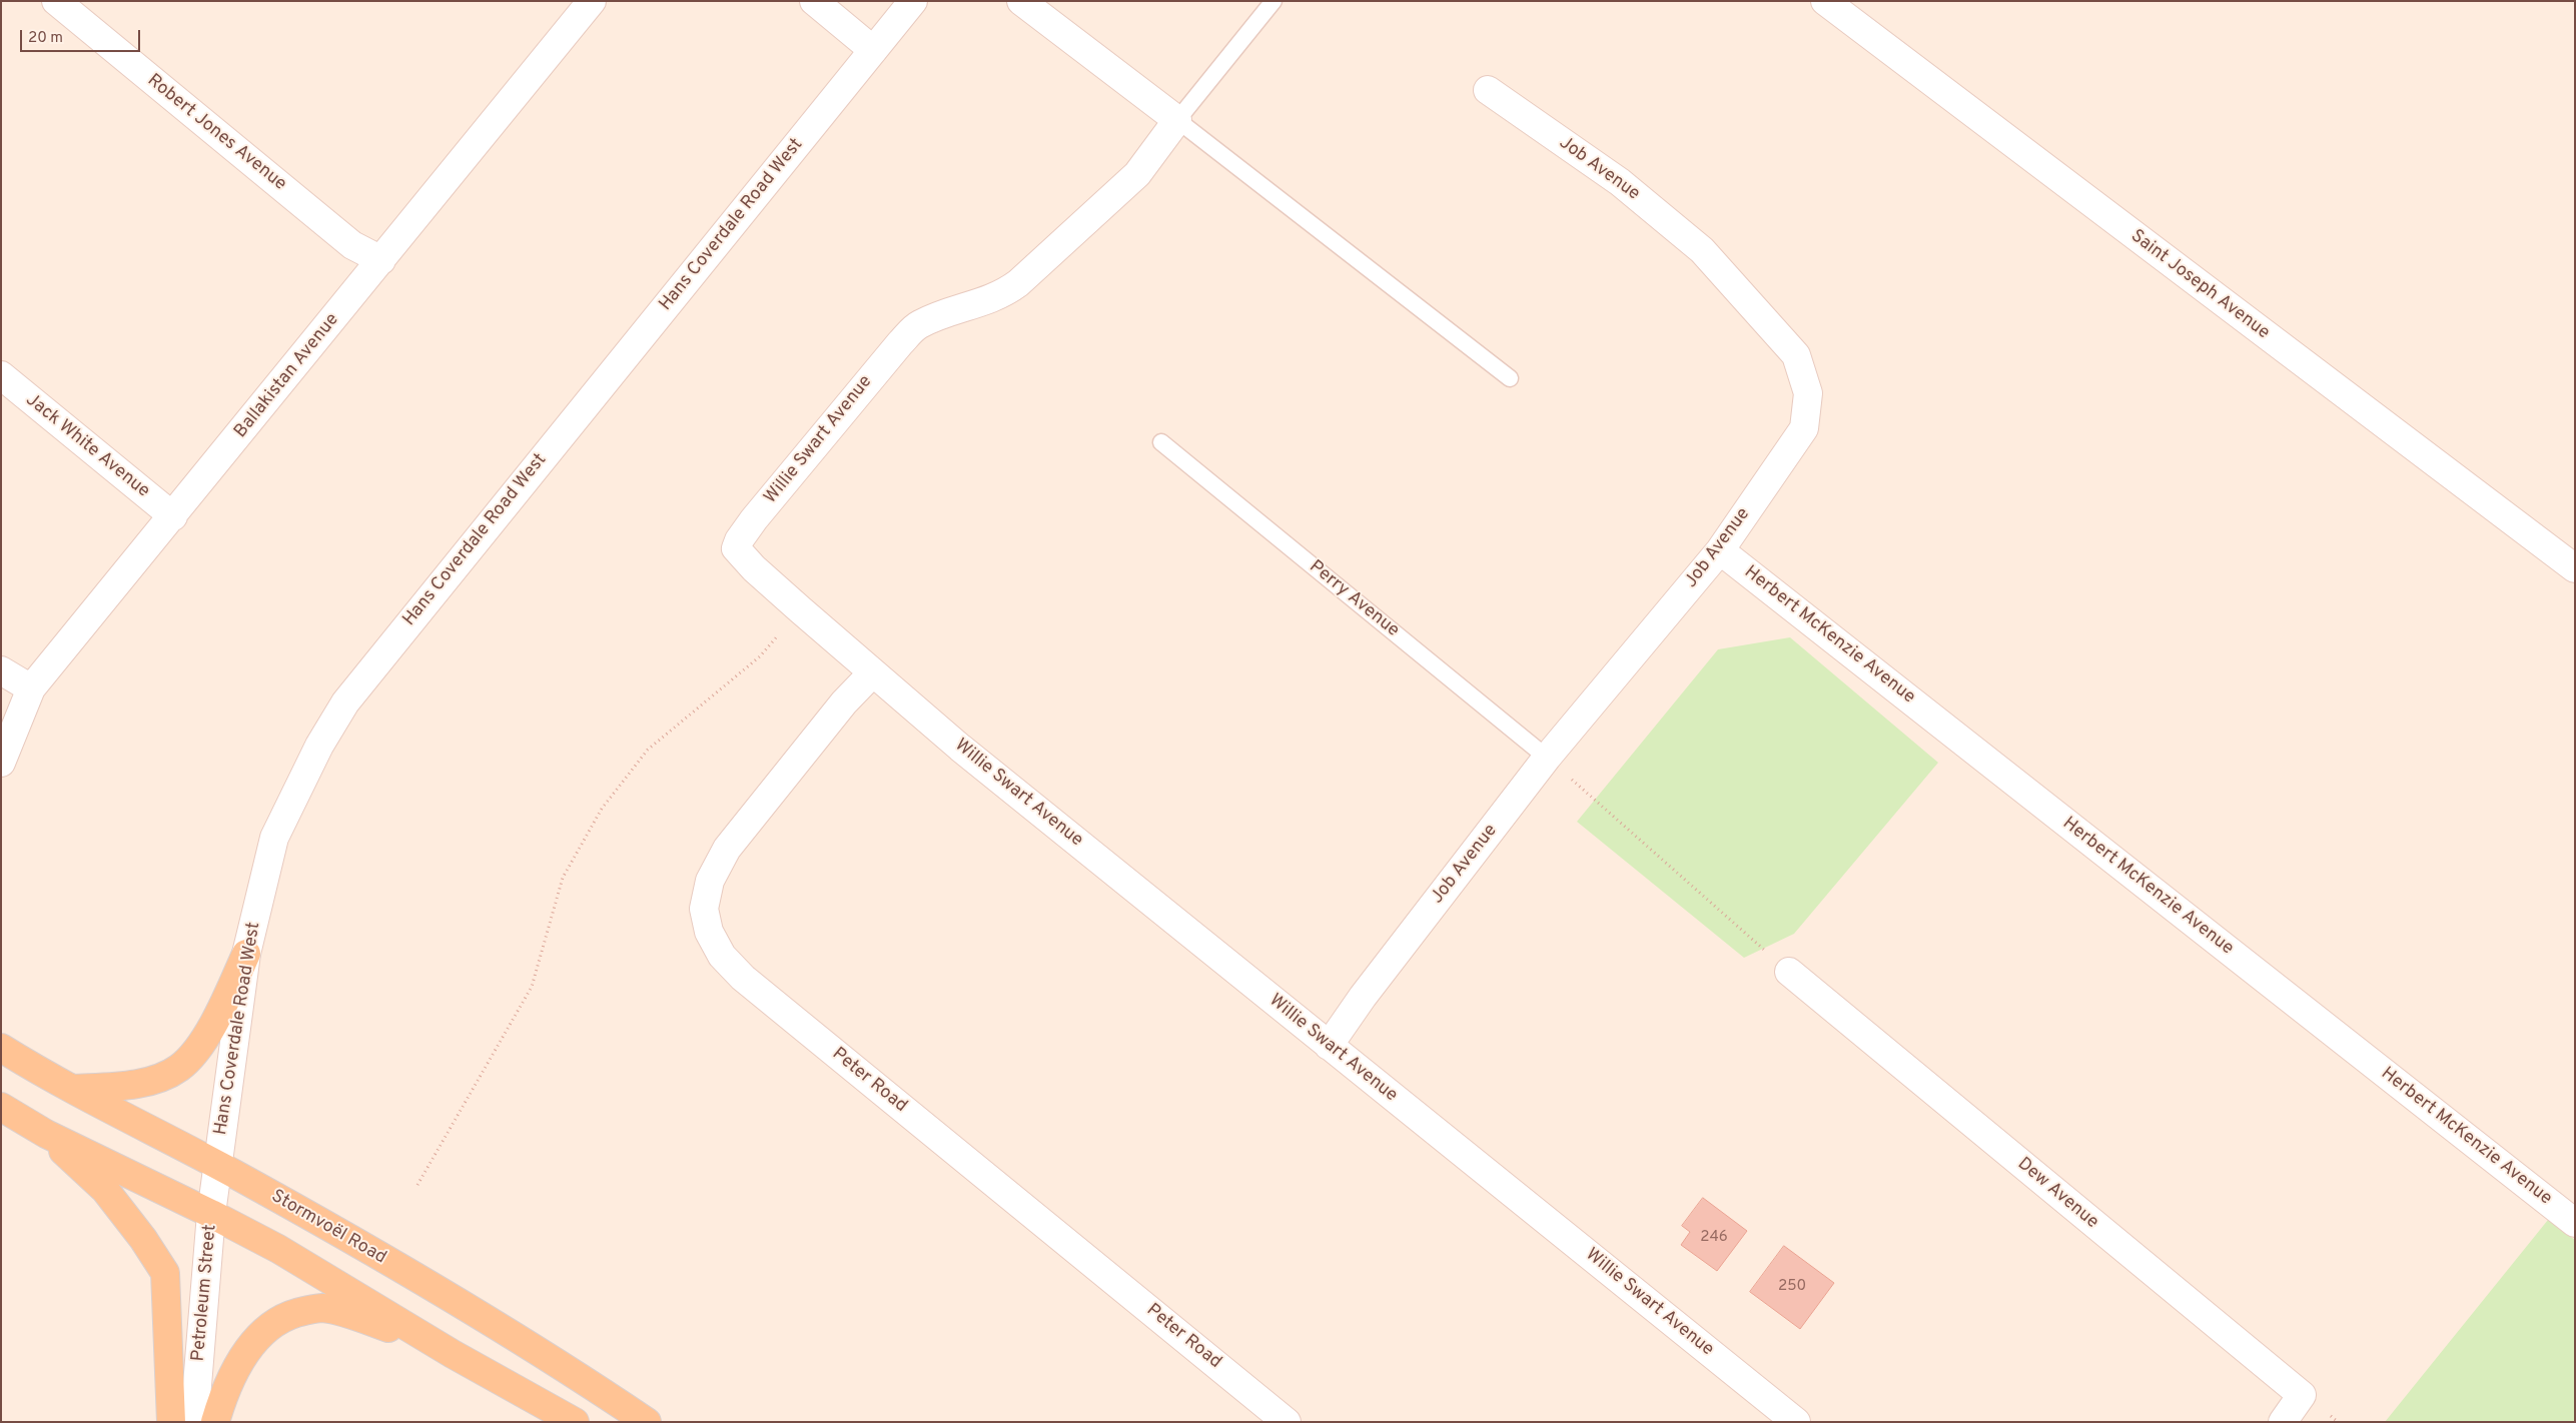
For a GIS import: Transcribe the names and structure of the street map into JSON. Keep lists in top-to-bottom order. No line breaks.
{"streets":{"main road":["Stormvoël Road"],"street":["Robert Jones Avenue","Job Avenue","Hans Coverdale Road West","Saint Joseph Avenue","Ballakistan Avenue","Willie Swart Avenue","Jack White Avenue","Herbert McKenzie Avenue","Peter Road","Dew Avenue","Petroleum Street"],"lane":["Perry Avenue"]},"crossings":[["Robert Jones Avenue","Ballakistan Avenue"],["Job Avenue","Willie Swart Avenue"],["Job Avenue","Perry Avenue"],["Job Avenue","Herbert McKenzie Avenue"],["Hans Coverdale Road West","Stormvoël Road"],["Hans Coverdale Road West","Petroleum Street"],["Ballakistan Avenue","Jack White Avenue"],["Willie Swart Avenue","Peter Road"],["Stormvoël Road","Petroleum Street"]],"house_numbers":["246","250"],"scale_bar":"20 m"}
